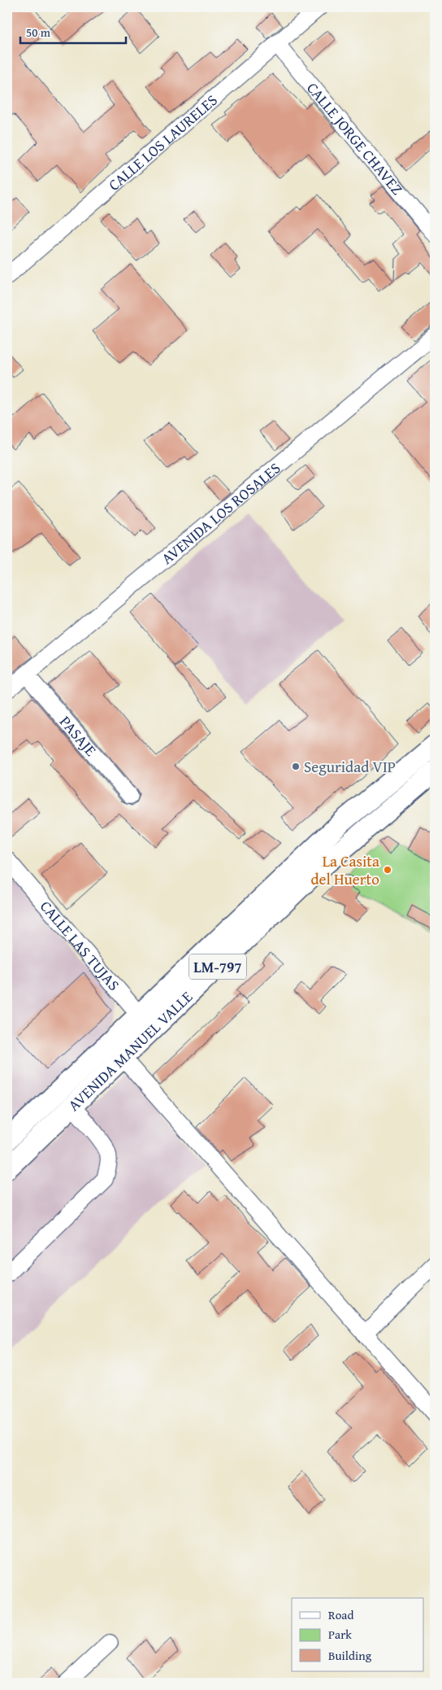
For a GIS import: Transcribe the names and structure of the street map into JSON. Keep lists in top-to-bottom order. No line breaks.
{"streets":{"main road":["LM-797","AVENIDA MANUEL VALLE"],"street":["CALLE JORGE CHAVEZ","CALLE LOS LAURELES","AVENIDA LOS ROSALES","PASAJE","CALLE LAS TUJAS"]},"crossings":[["CALLE JORGE CHAVEZ","CALLE LOS LAURELES"],["AVENIDA LOS ROSALES","PASAJE"],["CALLE LAS TUJAS","AVENIDA MANUEL VALLE"]],"places":["Seguridad VIP","La Casita del Huerto"],"legend":["Road","Park","Building"],"scale_bar":"50 m"}
